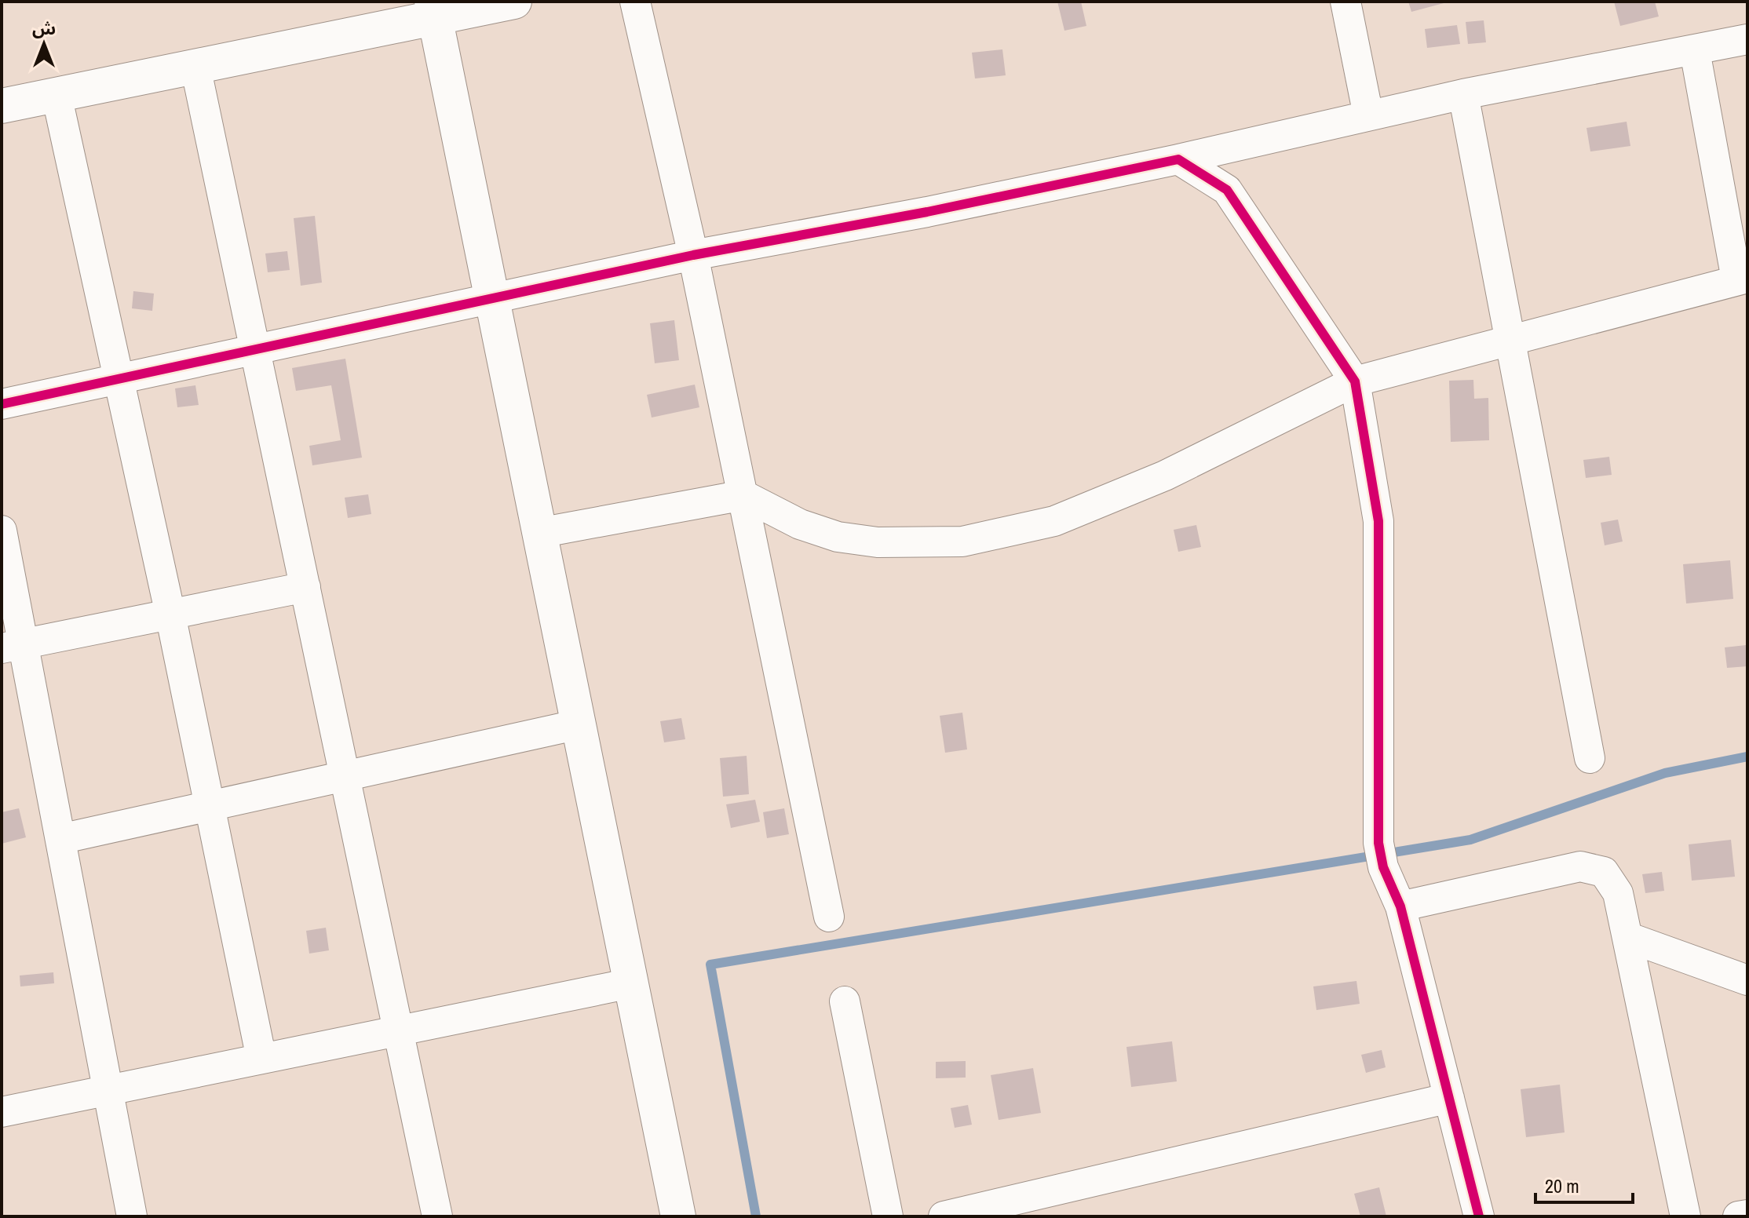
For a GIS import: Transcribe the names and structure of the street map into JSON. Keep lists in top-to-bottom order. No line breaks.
{"scale_bar":"20 m","north":"top"}
